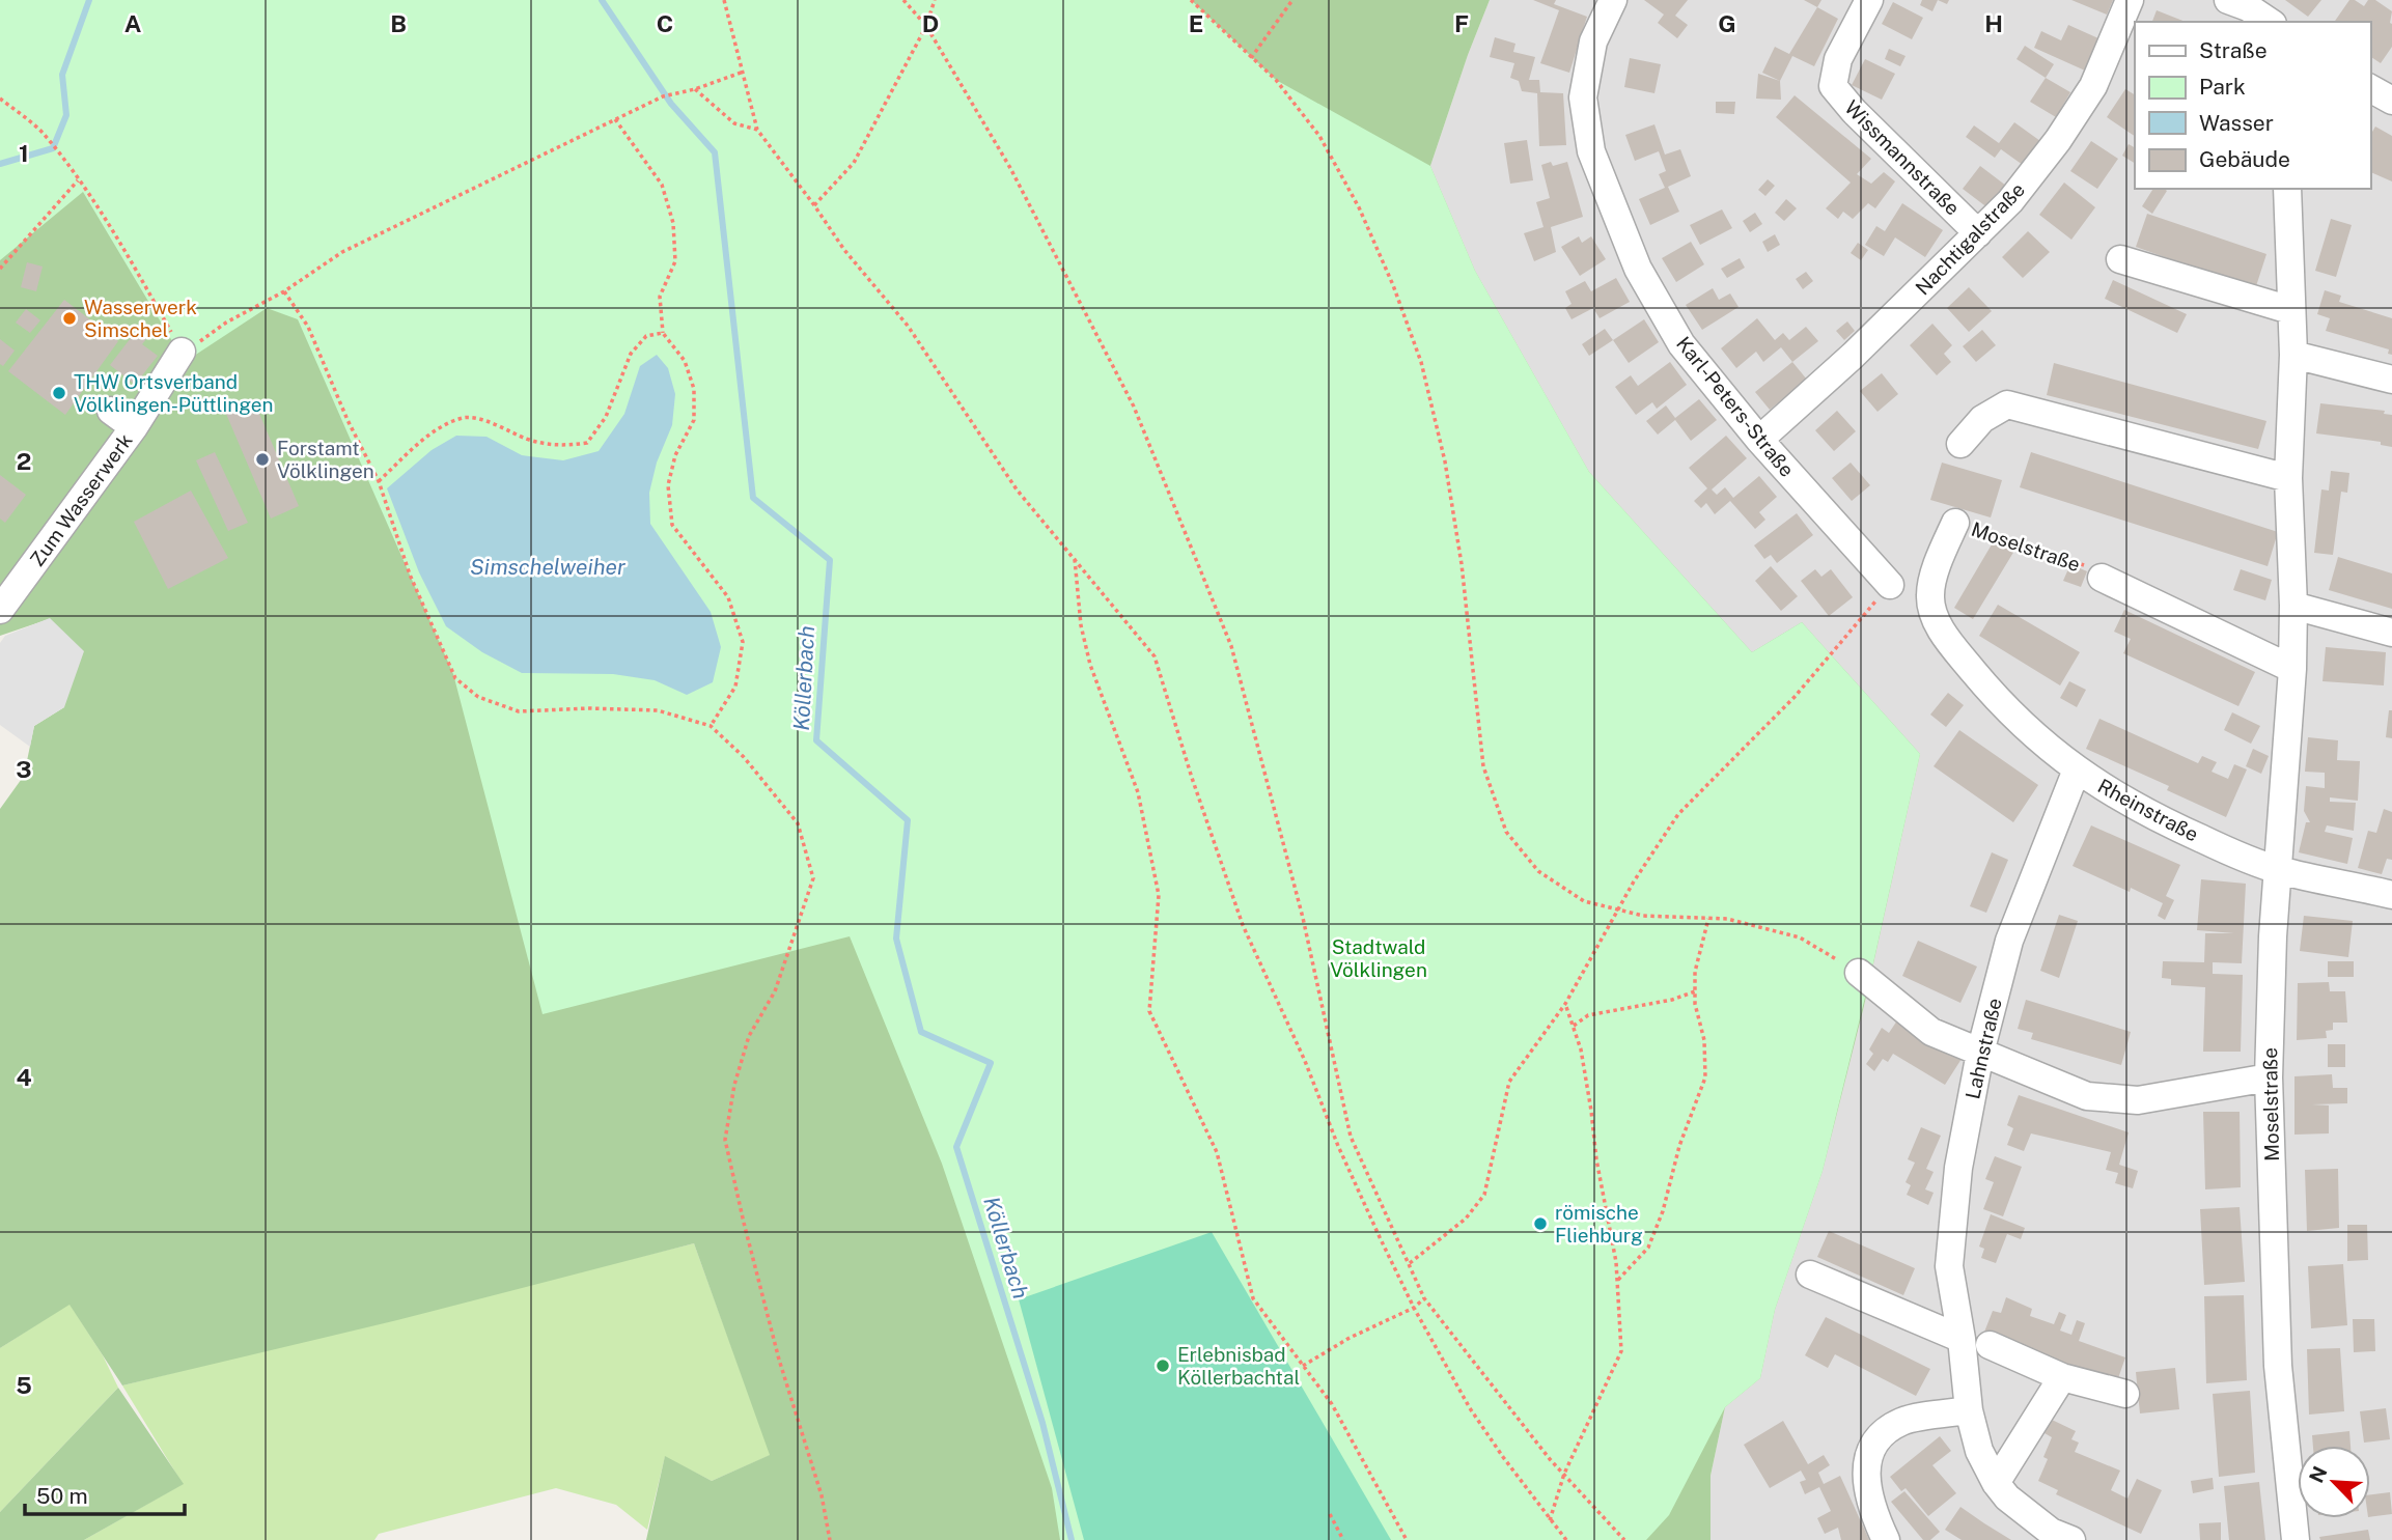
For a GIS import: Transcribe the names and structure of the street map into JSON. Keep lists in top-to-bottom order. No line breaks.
{"streets":{"street":["Wissmannstraße","Nachtigalstraße","Karl-Peters-Straße","Zum Wasserwerk","Moselstraße","Rheinstraße","Lahnstraße"]},"crossings":[["Wissmannstraße","Nachtigalstraße"],["Nachtigalstraße","Karl-Peters-Straße"],["Moselstraße","Rheinstraße"],["Rheinstraße","Lahnstraße"]],"water":["Simschelweiher","Köllerbach"],"parks":["Stadtwald Völklingen"],"places":["Wasserwerk Simschel","THW Ortsverband Völklingen-Püttlingen","Forstamt Völklingen","römische Fliehburg","Erlebnisbad Köllerbachtal"],"legend":["Straße","Park","Wasser","Gebäude"],"scale_bar":"50 m","north":"top left","grid":{"columns":["A","B","C","D","E","F","G","H"],"rows":["1","2","3","4","5"]}}
